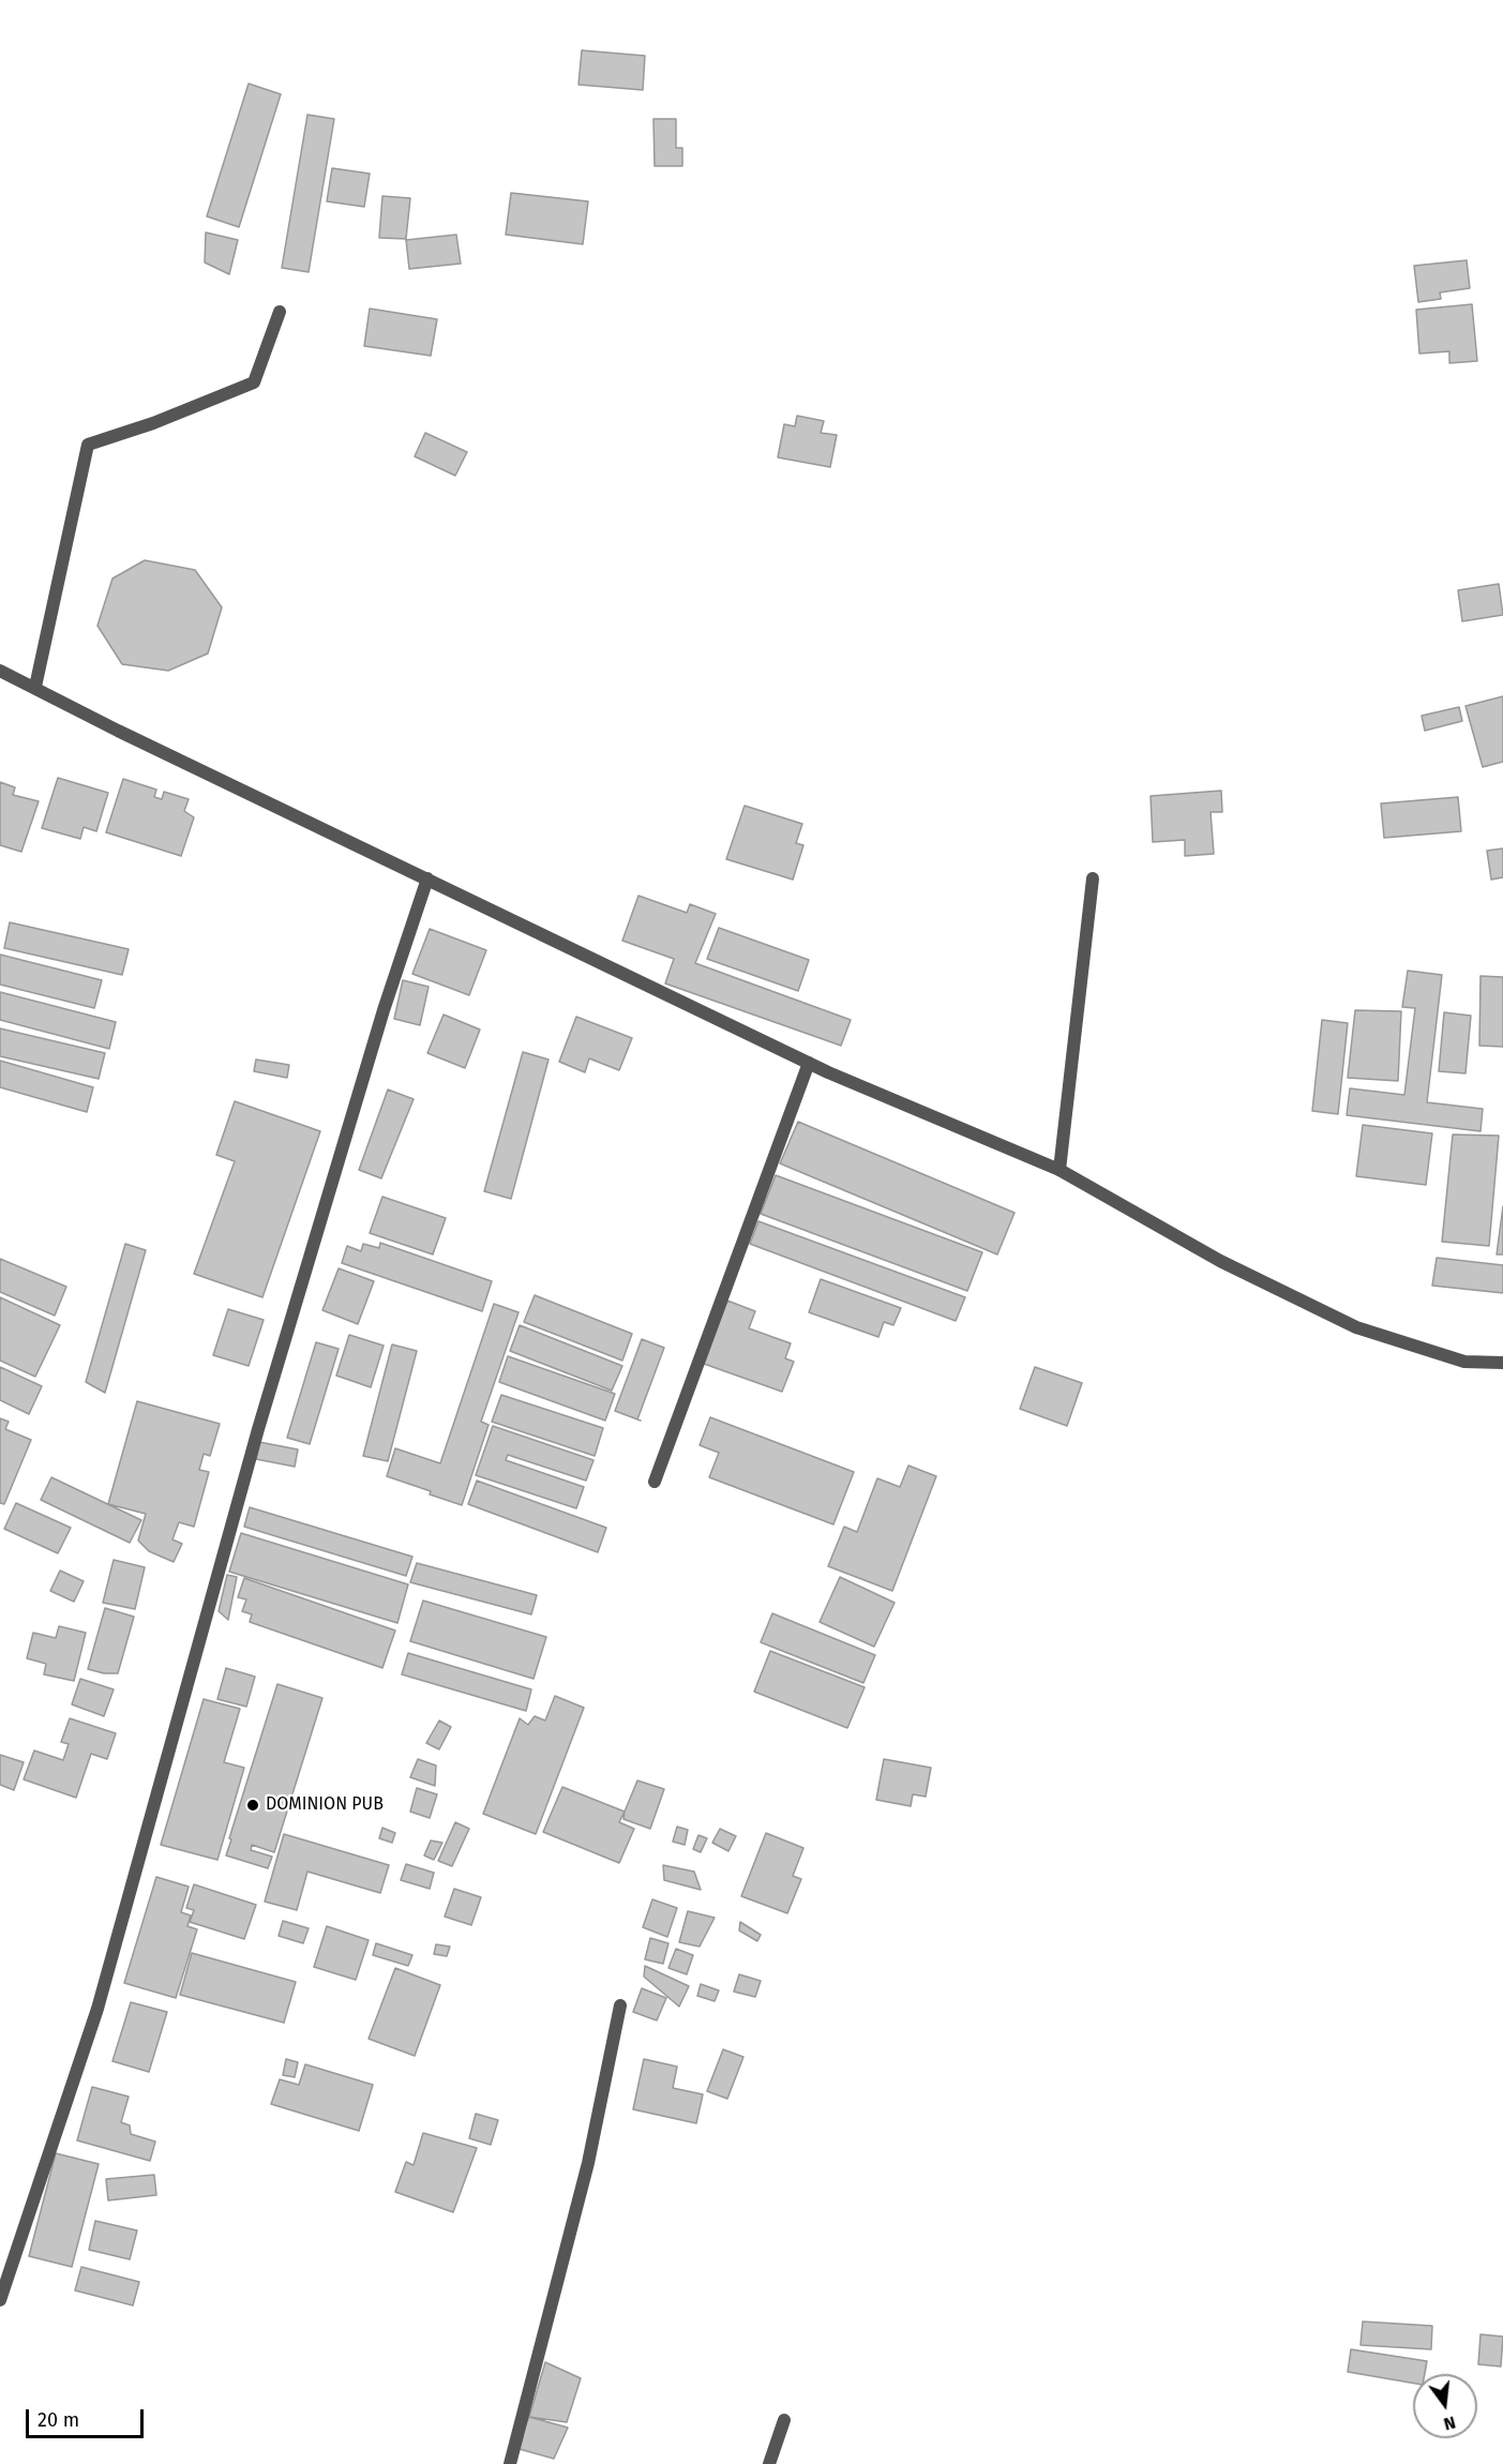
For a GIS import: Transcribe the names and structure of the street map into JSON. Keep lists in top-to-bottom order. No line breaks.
{"places":["DOMINION PUB"],"scale_bar":"20 m","north":"bottom"}
